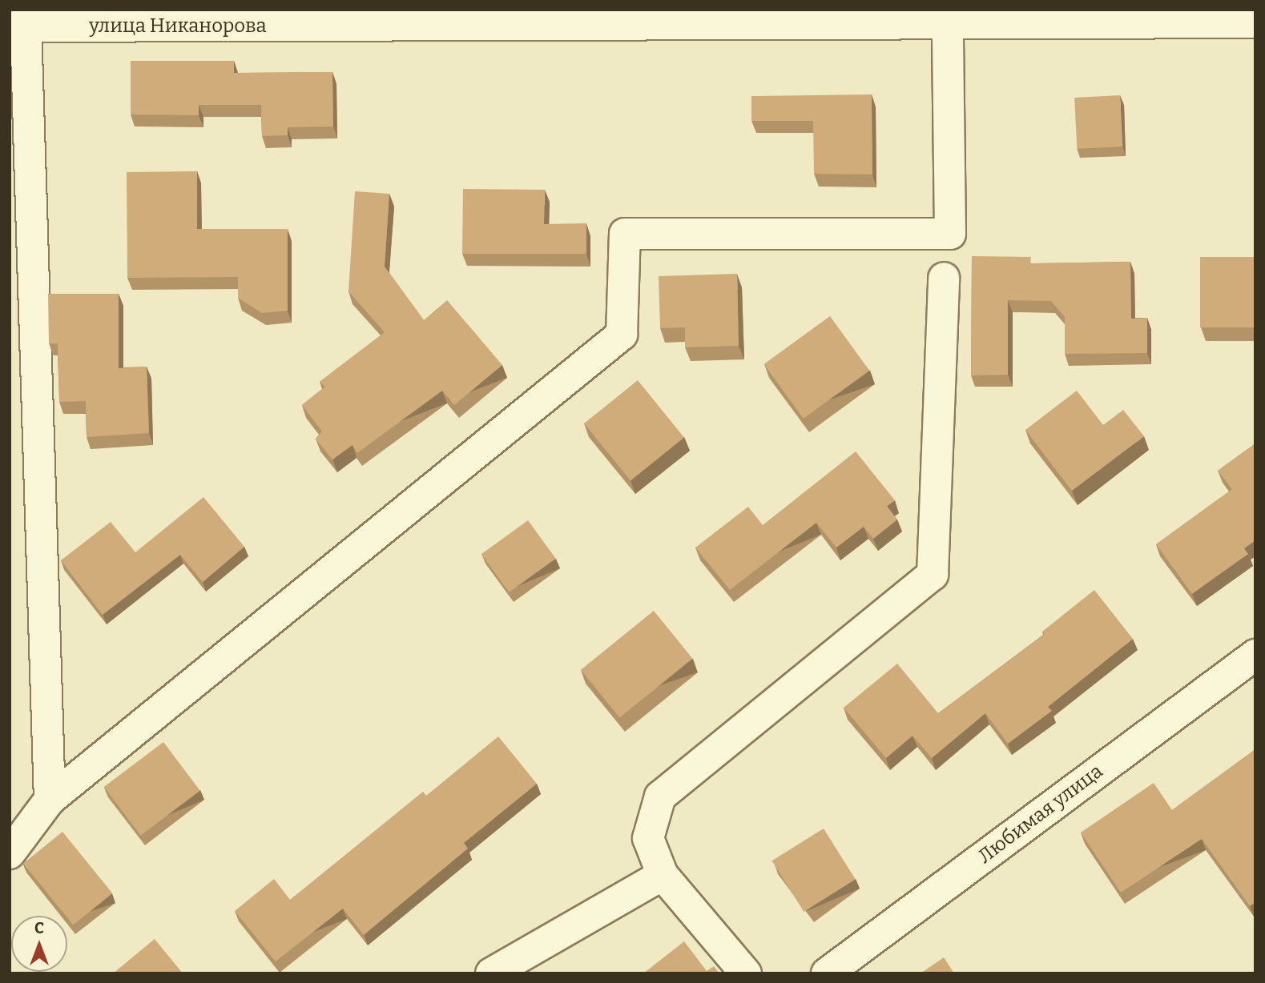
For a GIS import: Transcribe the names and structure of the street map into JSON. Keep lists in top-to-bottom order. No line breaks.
{"streets":{"street":["улица Никанорова","Любимая улица"]},"north":"top"}
